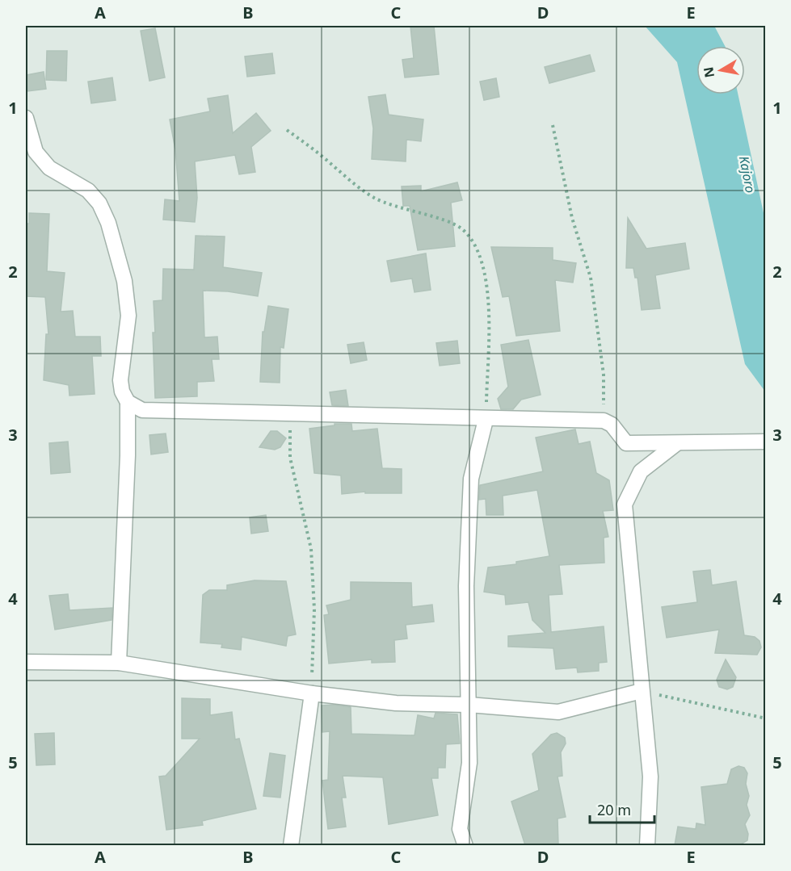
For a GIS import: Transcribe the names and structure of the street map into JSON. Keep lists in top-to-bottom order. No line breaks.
{"water":["Kajoro"],"scale_bar":"20 m","north":"left","grid":{"columns":["A","B","C","D","E"],"rows":["1","2","3","4","5"]}}
